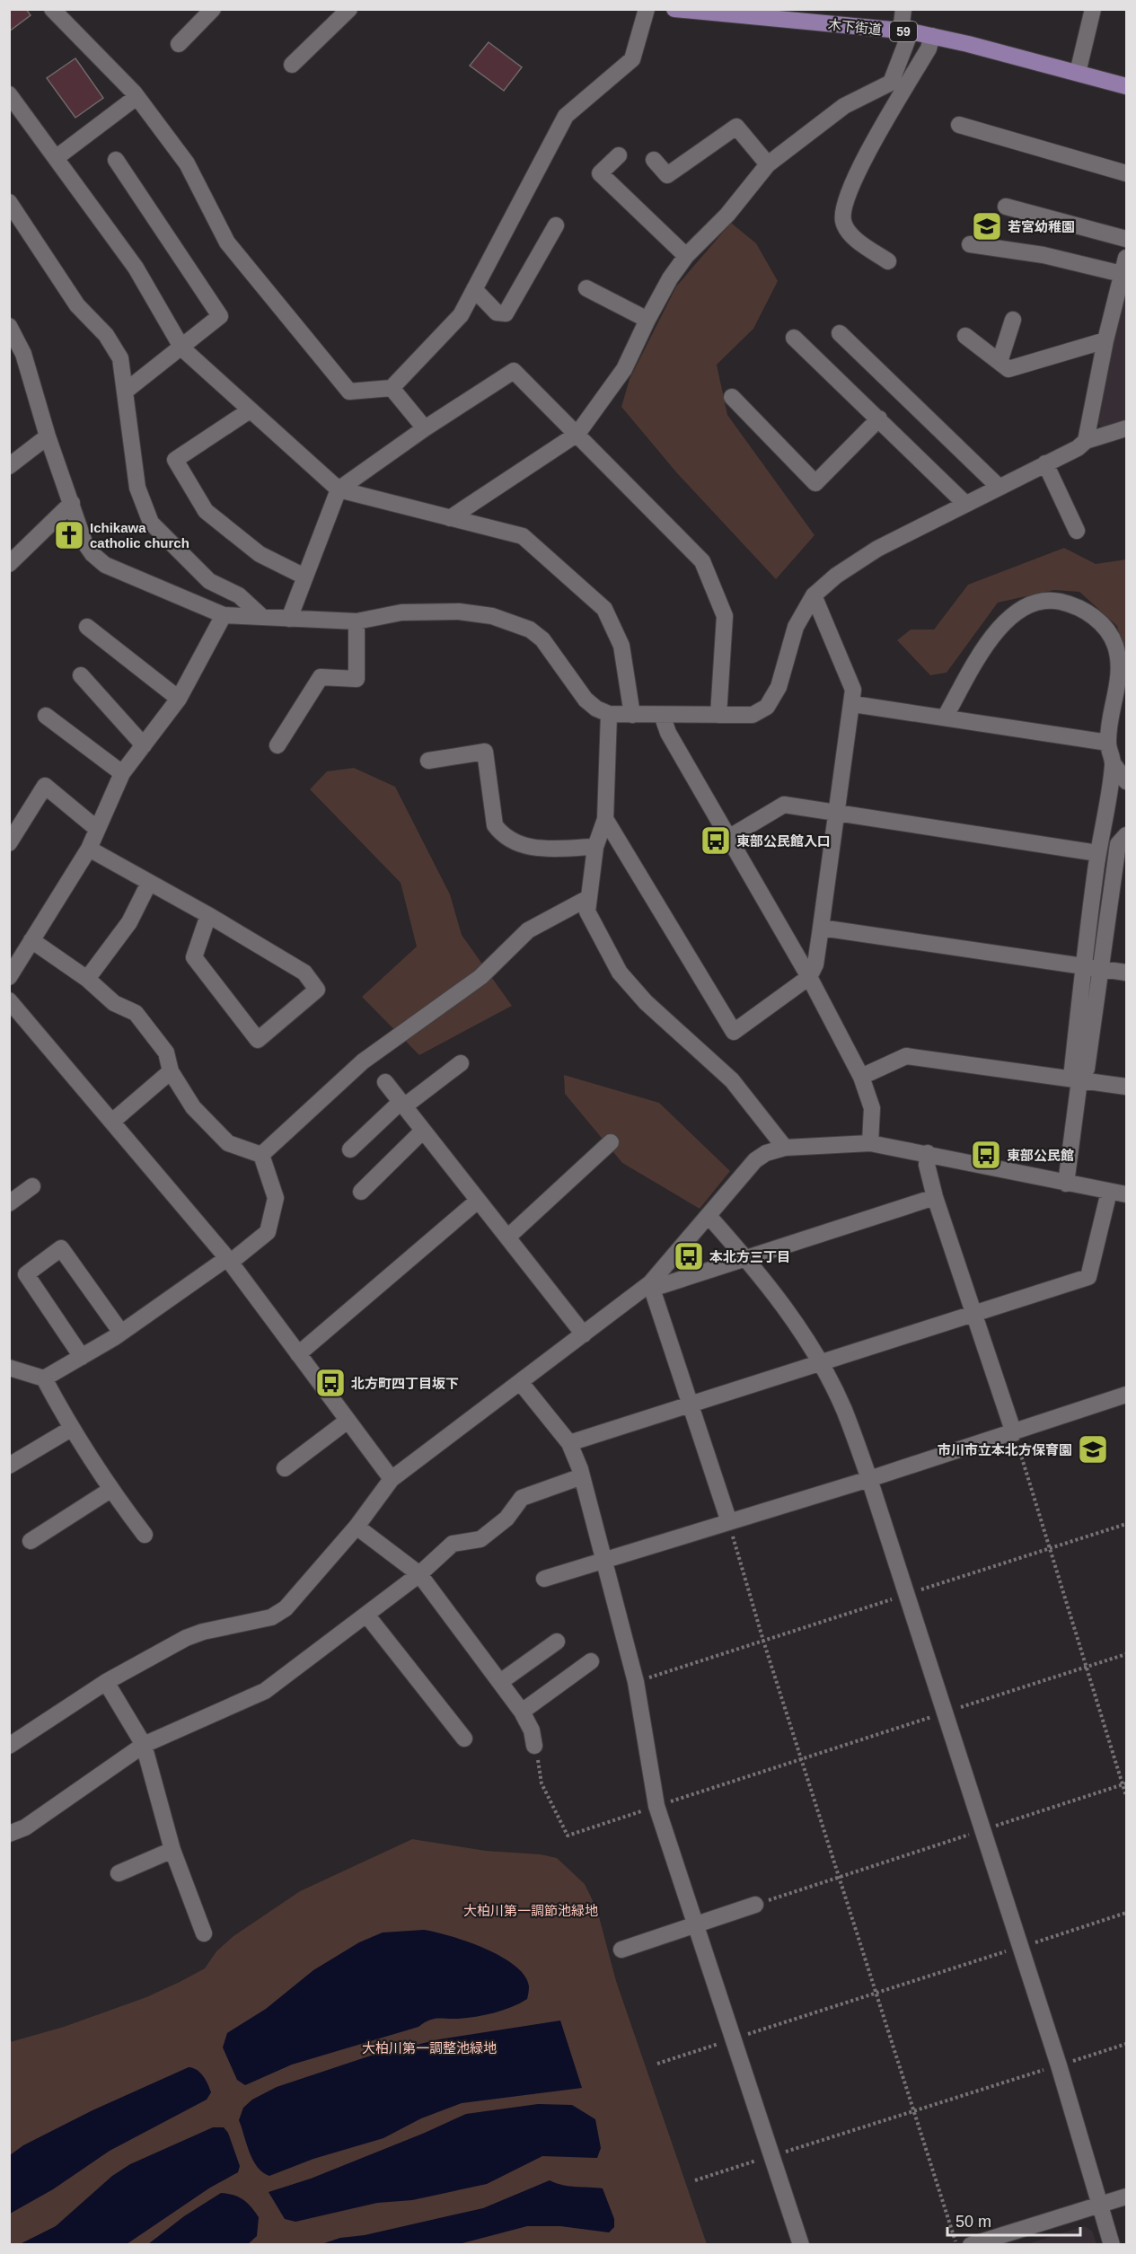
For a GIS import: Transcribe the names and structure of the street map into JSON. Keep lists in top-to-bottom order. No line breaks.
{"streets":{"main road":["木下街道","59"]},"parks":["大柏川第一調節池緑地","大柏川第一調整池緑地"],"places":{"school or university":["若宮幼稚園","市川市立本北方保育園"],"church":["Ichikawa catholic church"],"bus stop":["東部公民館入口","東部公民館","本北方三丁目","北方町四丁目坂下"]},"scale_bar":"50 m"}
